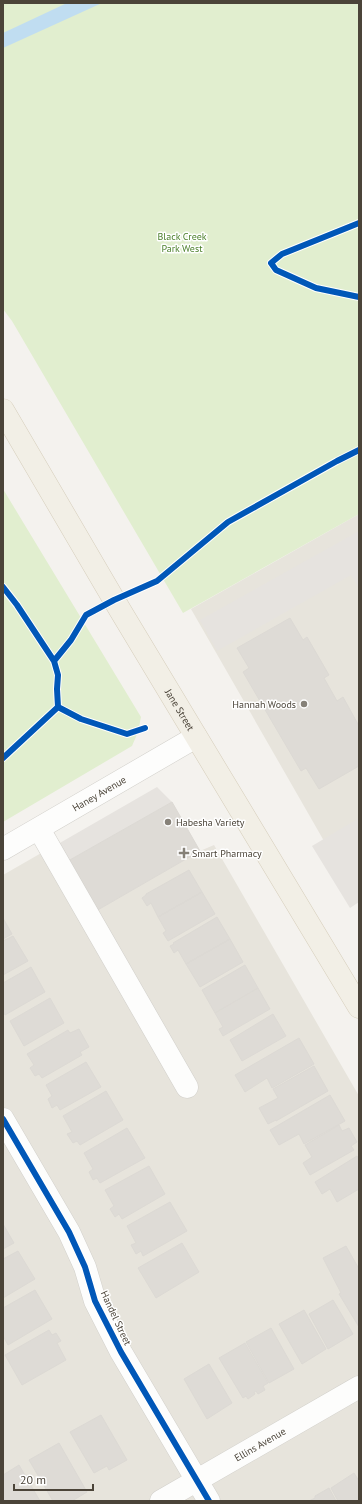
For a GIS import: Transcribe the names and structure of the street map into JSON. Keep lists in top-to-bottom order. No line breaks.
{"streets":{"main road":["Jane Street"],"street":["Haney Avenue","Handel Street","Ellins Avenue"]},"crossings":[["Jane Street","Haney Avenue"],["Handel Street","Ellins Avenue"]],"parks":["Black Creek Park West"],"places":{"other":["Hannah Woods","Habesha Variety"],"health":["Smart Pharmacy"]},"scale_bar":"20 m"}
